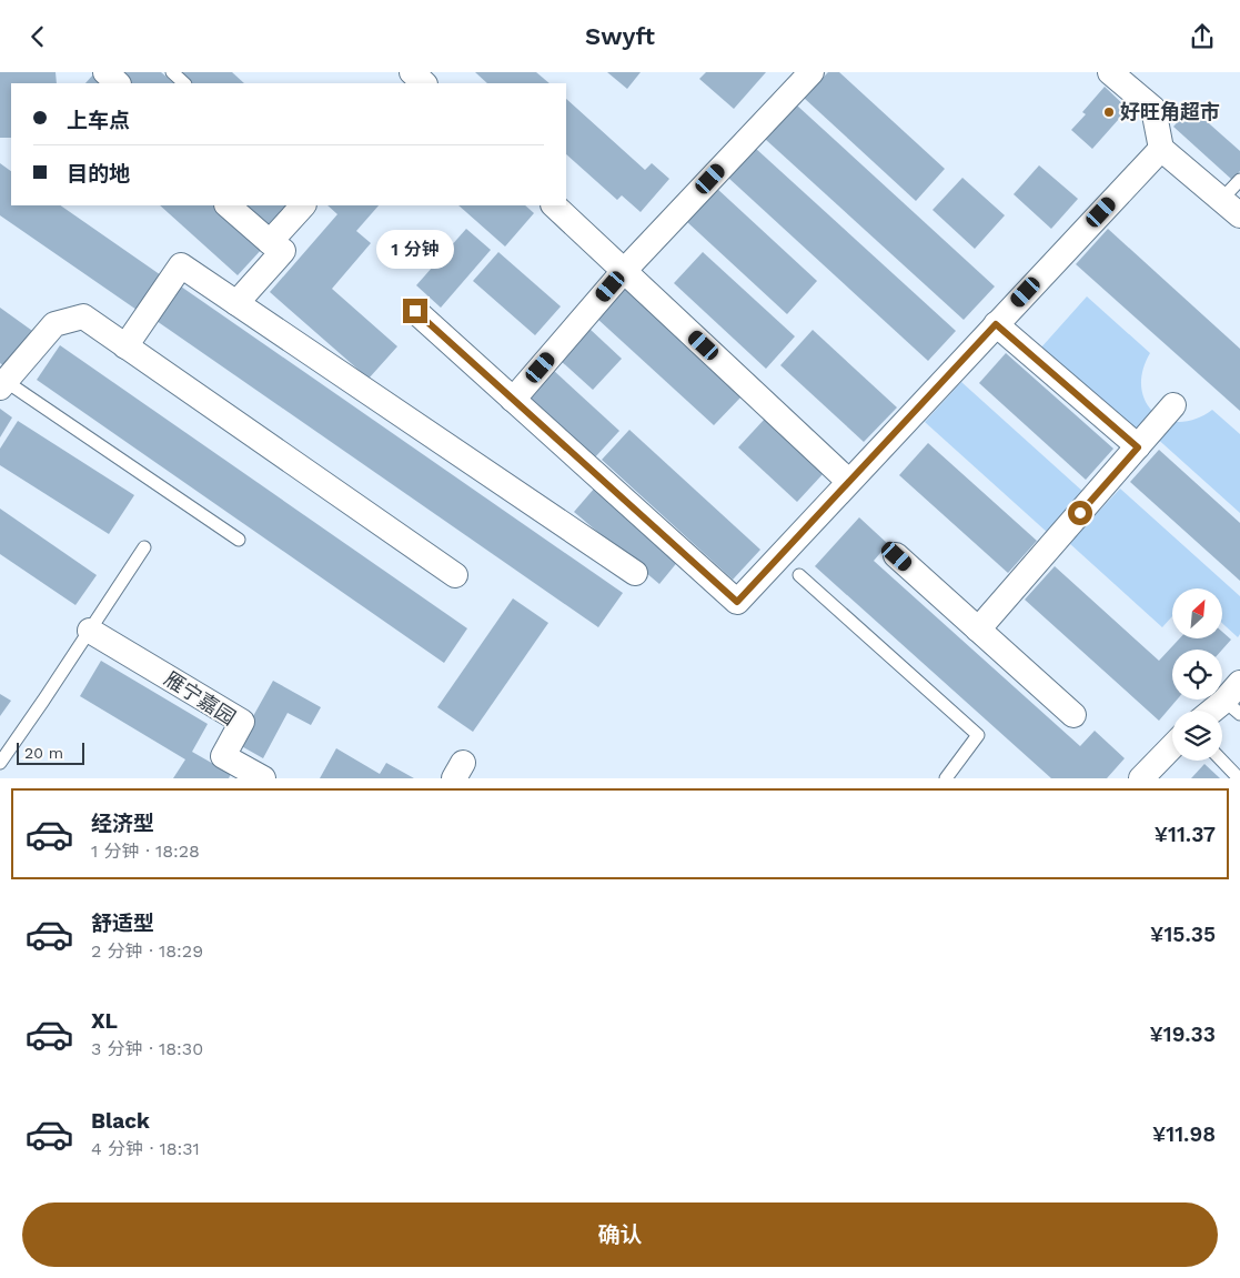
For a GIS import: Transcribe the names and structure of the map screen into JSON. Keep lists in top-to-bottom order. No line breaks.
{"streets":{"street":["雁宁嘉园"]},"places":["好旺角超市"],"scale_bar":"20 m","north":"top right","page":{"header":"Swyft","banner":["上车点","目的地"],"bubble":"1 分钟","scale":"20 m","list":[{"name":"经济型","note":"1 分钟 · 18:28","value":"¥11.37"},{"name":"舒适型","note":"2 分钟 · 18:29","value":"¥15.35"},{"name":"XL","note":"3 分钟 · 18:30","value":"¥19.33"},{"name":"Black","note":"4 分钟 · 18:31","value":"¥11.98"}],"buttons":"确认"}}
